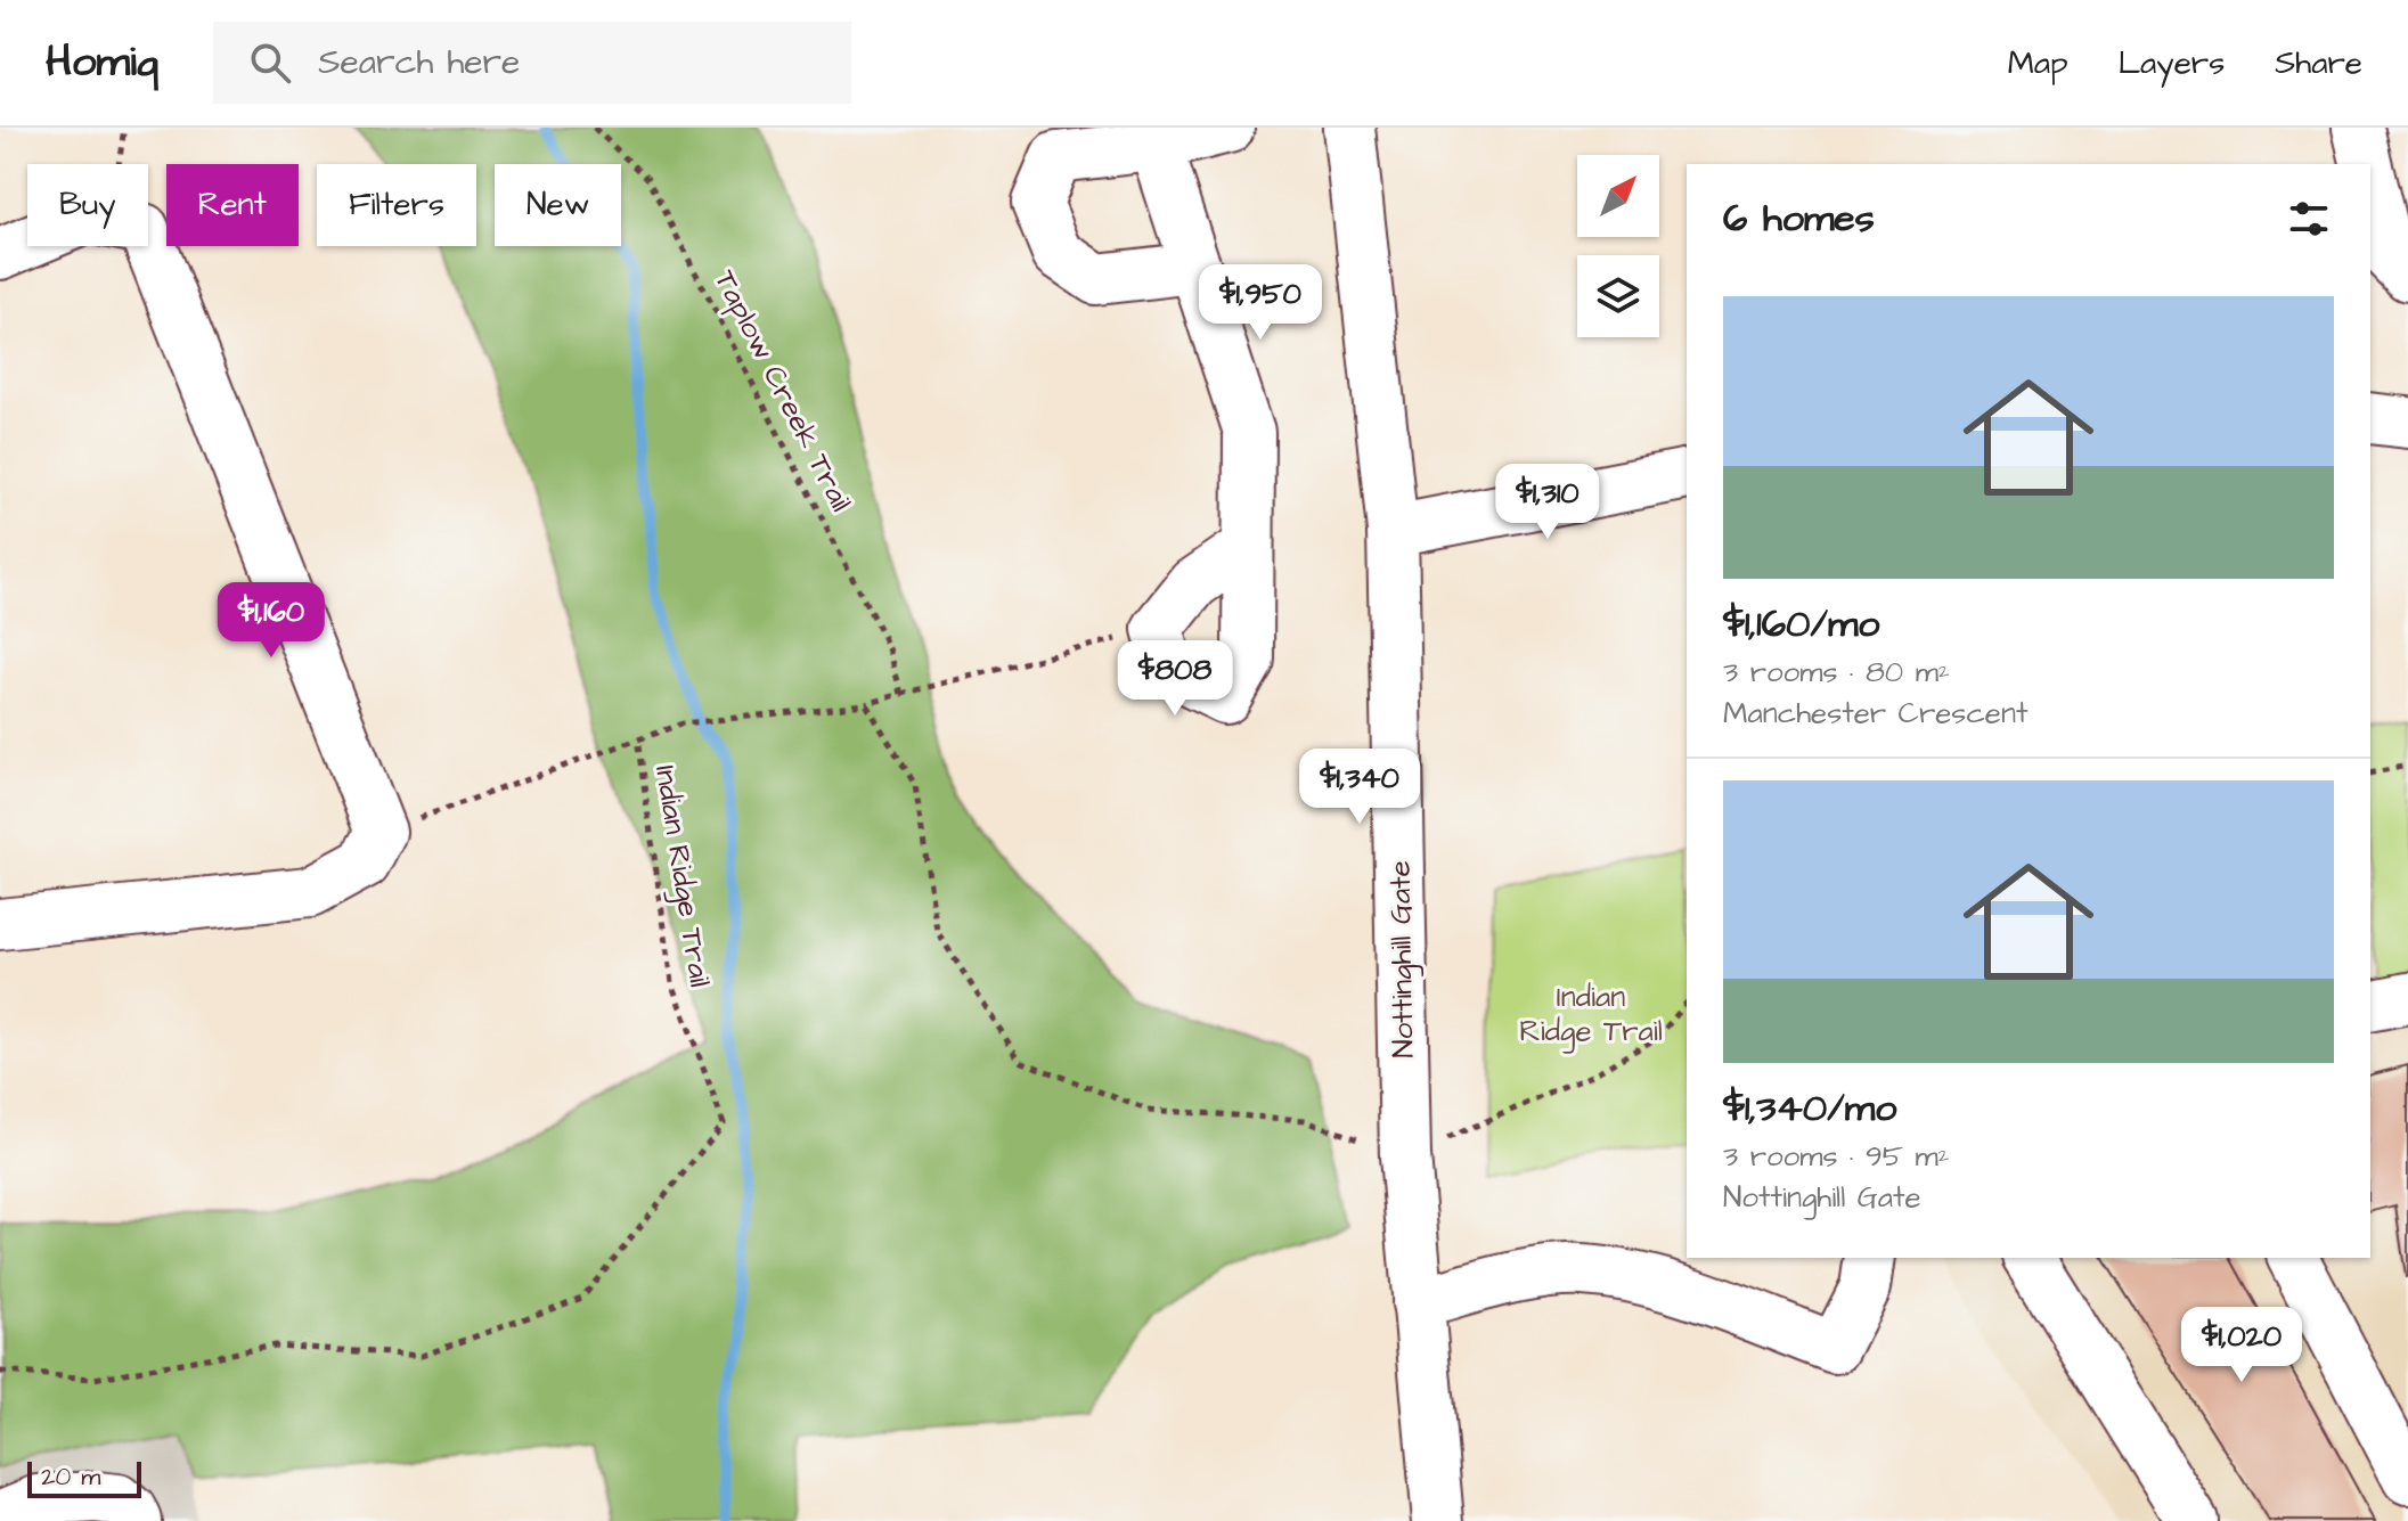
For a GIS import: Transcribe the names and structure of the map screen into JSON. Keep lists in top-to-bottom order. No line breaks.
{"streets":{"street":["Nottinghill Gate"],"path":["Taplow Creek Trail","Indian Ridge Trail"]},"parks":["Indian Ridge Trail"],"scale_bar":"20 m","north":"top right","page":{"header":"Homiq","search":"Search here","nav":["Map","Layers","Share"],"chip":["Buy","Rent","Filters","New"],"heading":"6 homes","price":["$1,950","$1,310","$1,160","$808","$1,340","$1,020"],"list":[{"name":"$1,160/mo","note":"3 rooms · 80 m² · Manchester Crescent"},{"name":"$1,340/mo","note":"3 rooms · 95 m² · Nottinghill Gate"}],"scale":"20 m"}}
